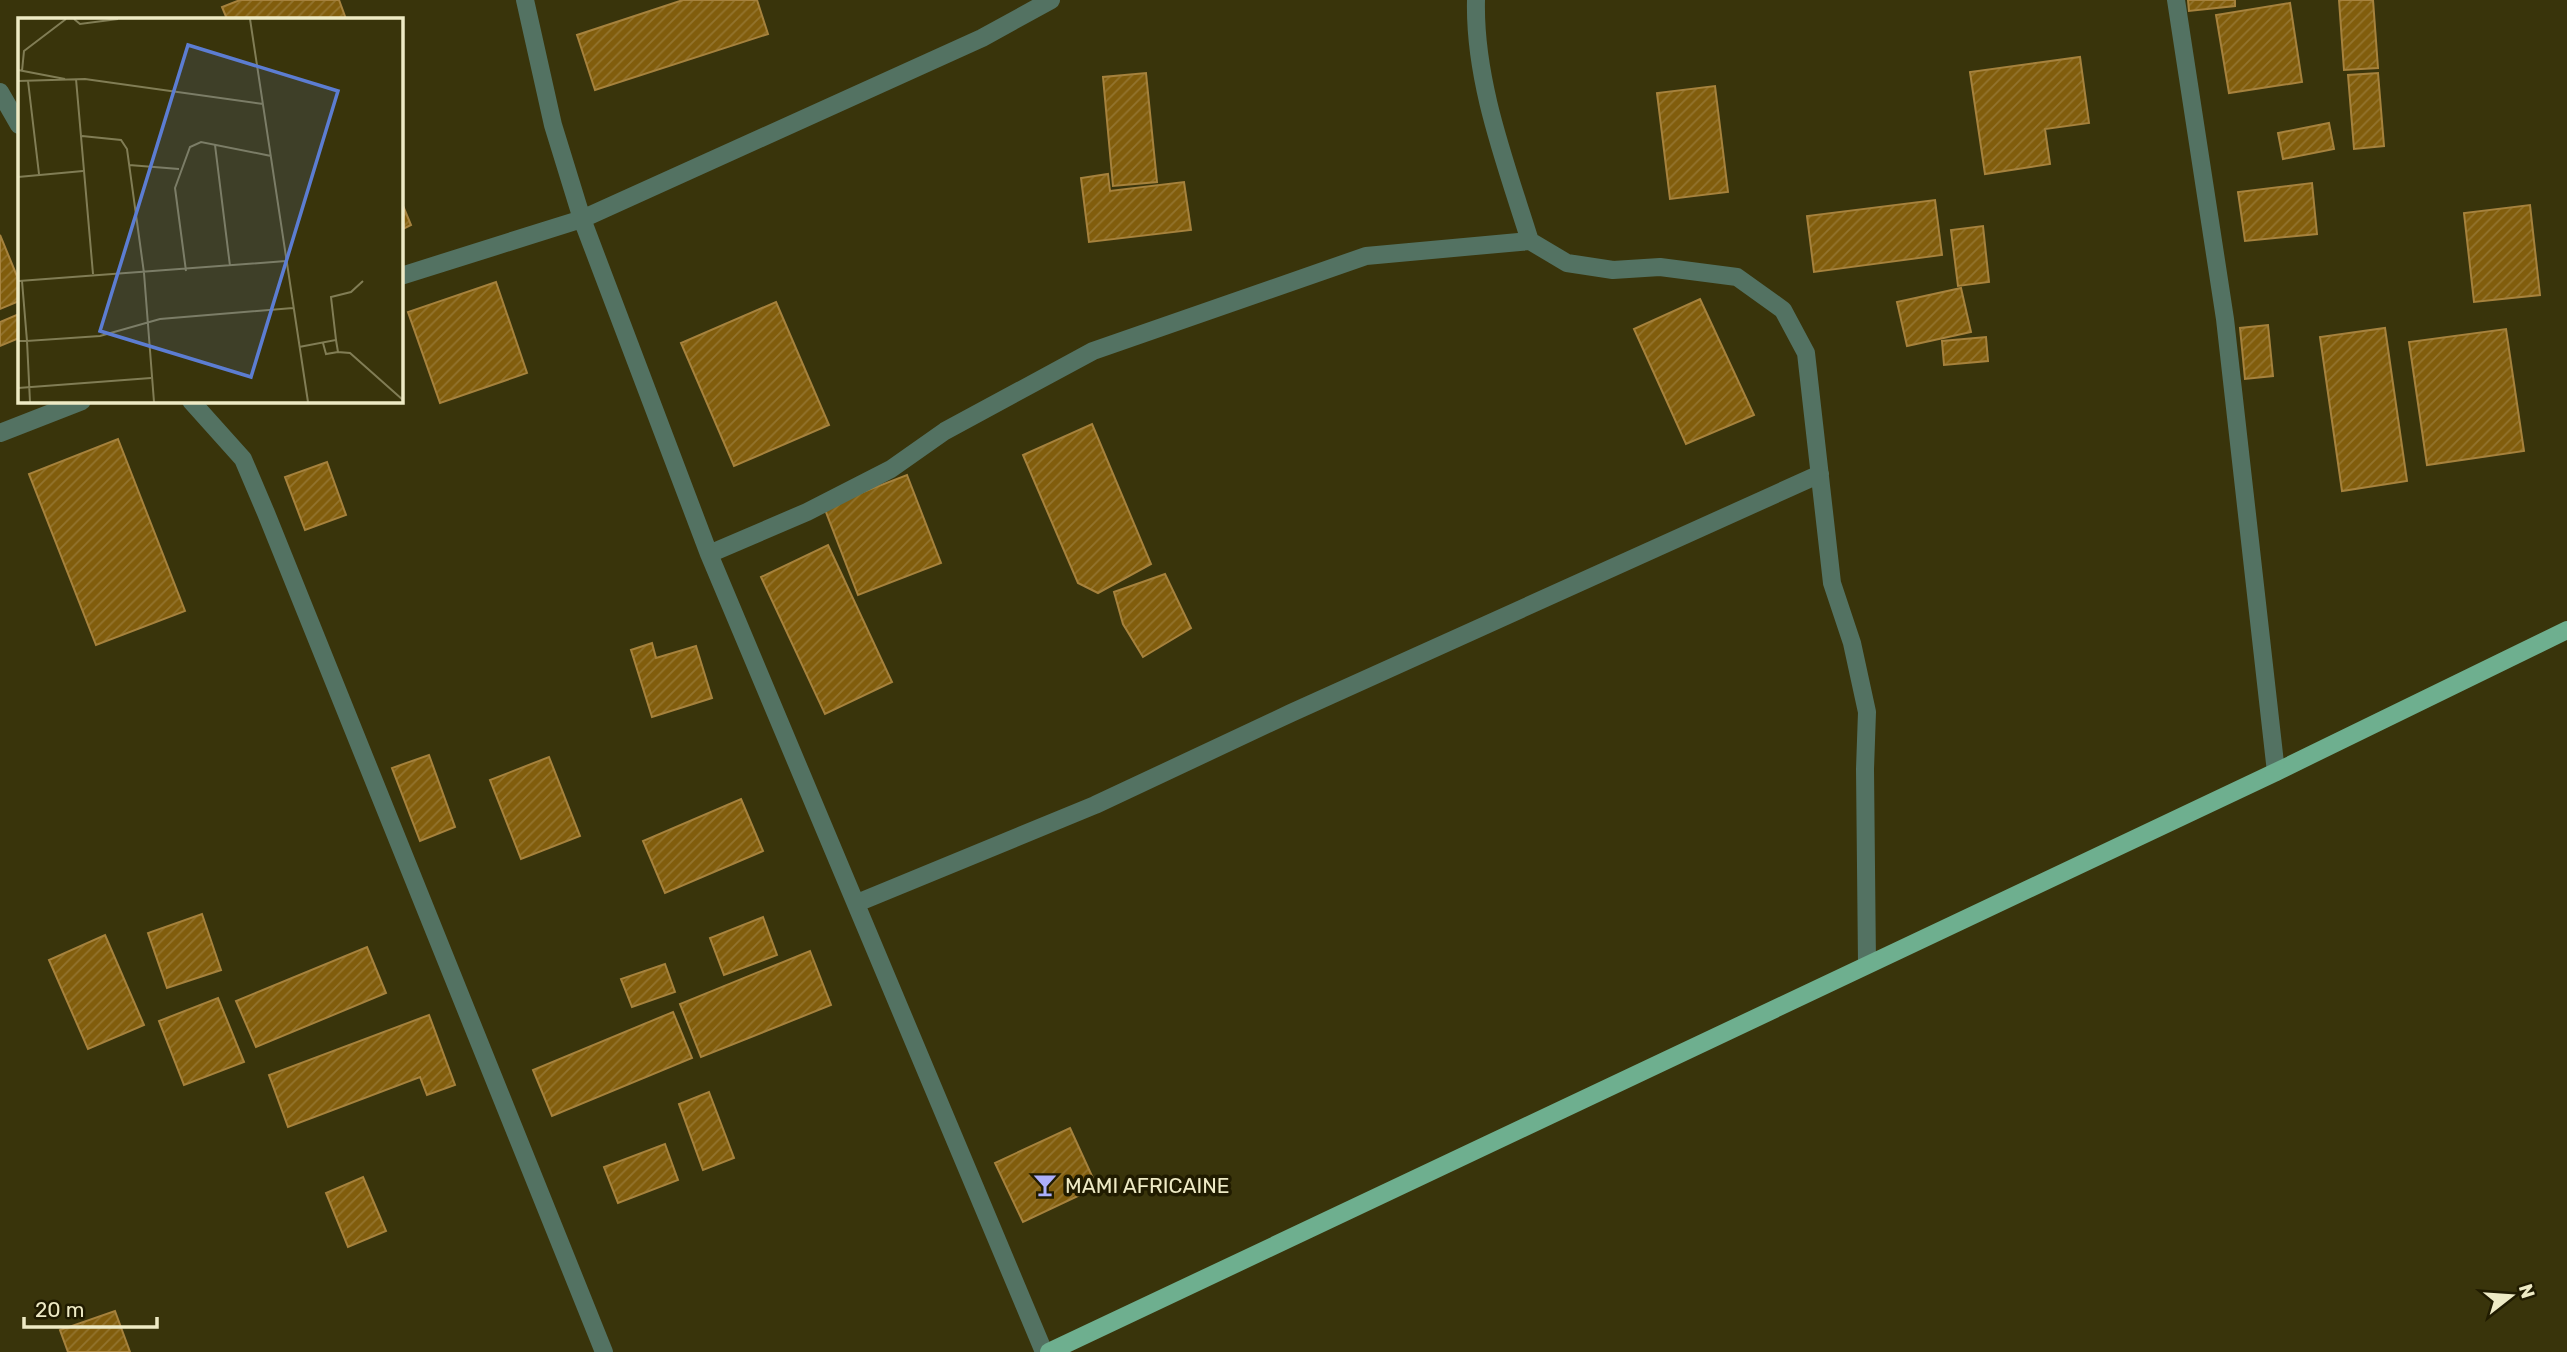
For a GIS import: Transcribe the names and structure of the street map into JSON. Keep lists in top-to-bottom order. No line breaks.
{"places":{"bar":["MAMI AFRICAINE"]},"scale_bar":"20 m","north":"right"}
